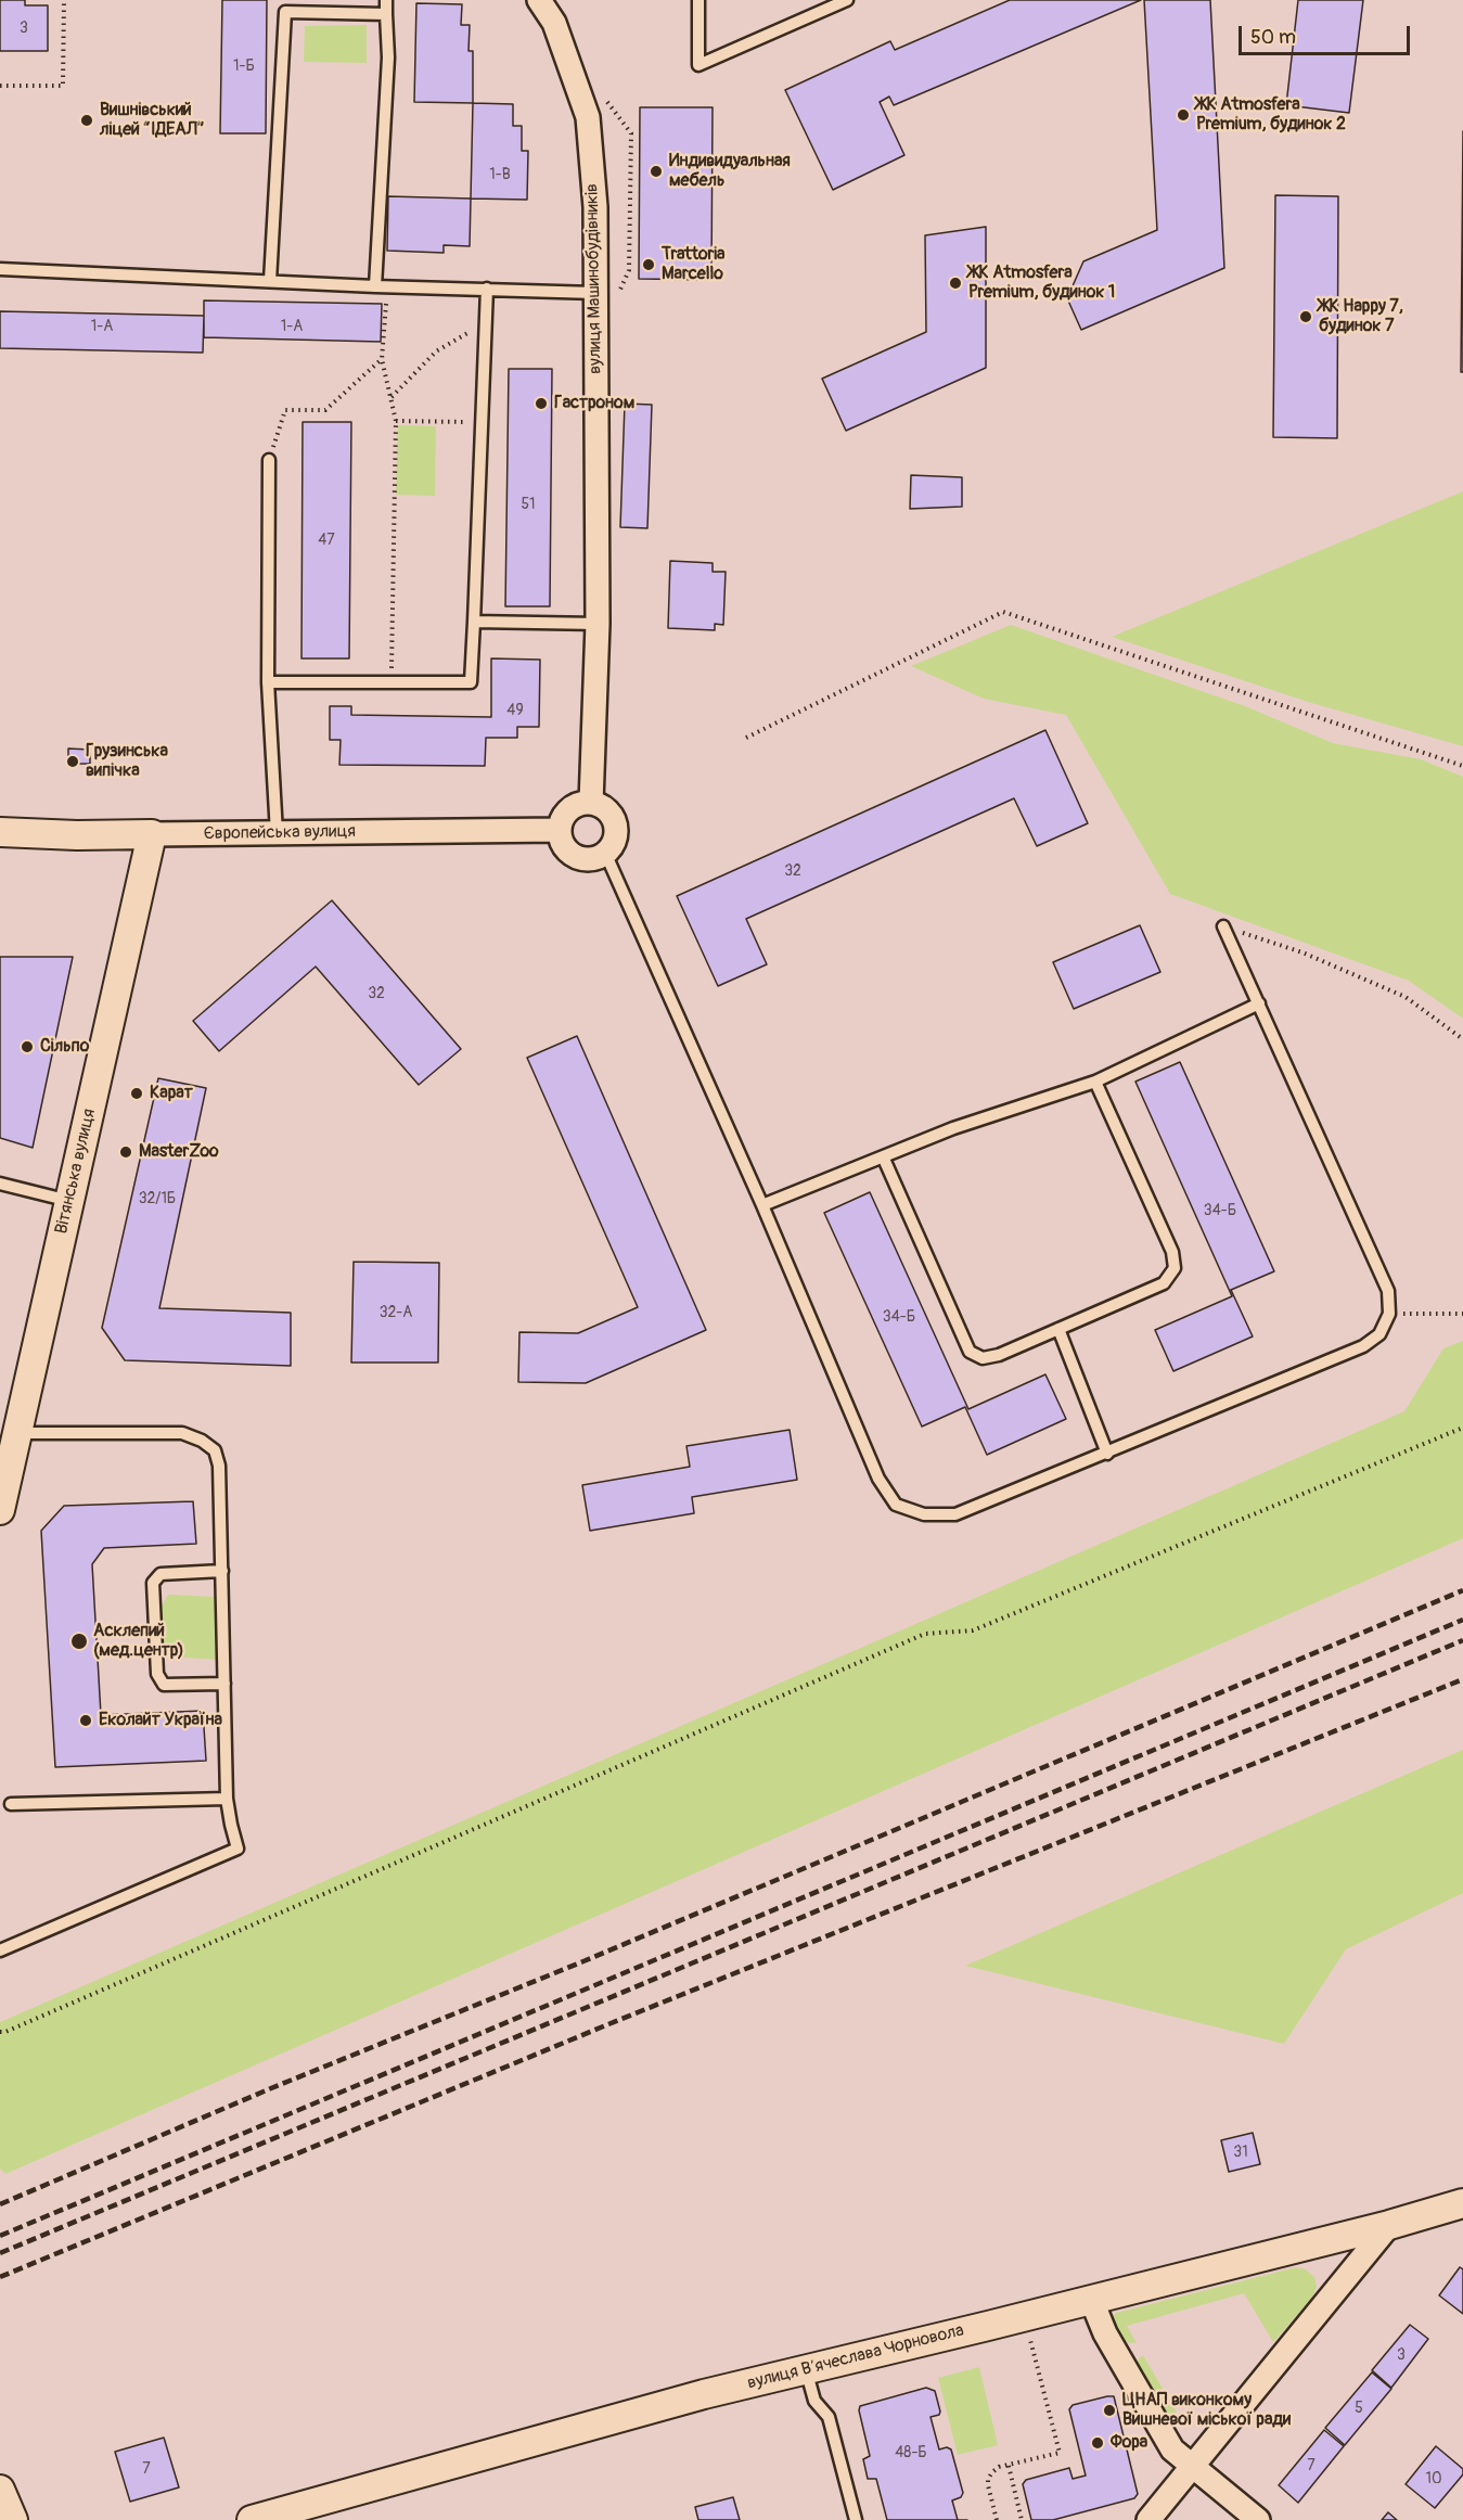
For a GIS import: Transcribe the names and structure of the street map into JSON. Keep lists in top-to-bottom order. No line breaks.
{"streets":{"street":["вулиця Машинобудівників","Європейська вулиця","Вітянська вулиця","вулиця Вʼячеслава Чорновола"]},"crossings":[["вулиця Машинобудівників","Європейська вулиця"],["Європейська вулиця","Вітянська вулиця"]],"places":["ЖК Atmosfera Premium, будинок 2","Вишнівський ліцей “ІДЕАЛ”","Индивидуальная мебель","Trattoria Marcello","ЖК Atmosfera Premium, будинок 1","ЖК Happy 7, будинок 7","Гастроном","Грузинська випічка","Сільпо","Карат","MasterZoo","Асклепий (мед.центр)","Еколайт Україна","ЦНАП виконкому Вишневої міської ради","Фора"],"house_numbers":["3","1-Б","1-В","1-А","1-А","51","47","49","32","32","32/1Б","34-Б","32-А","34-Б","31","3","5","48-Б","7","7","10"],"scale_bar":"50 m"}
